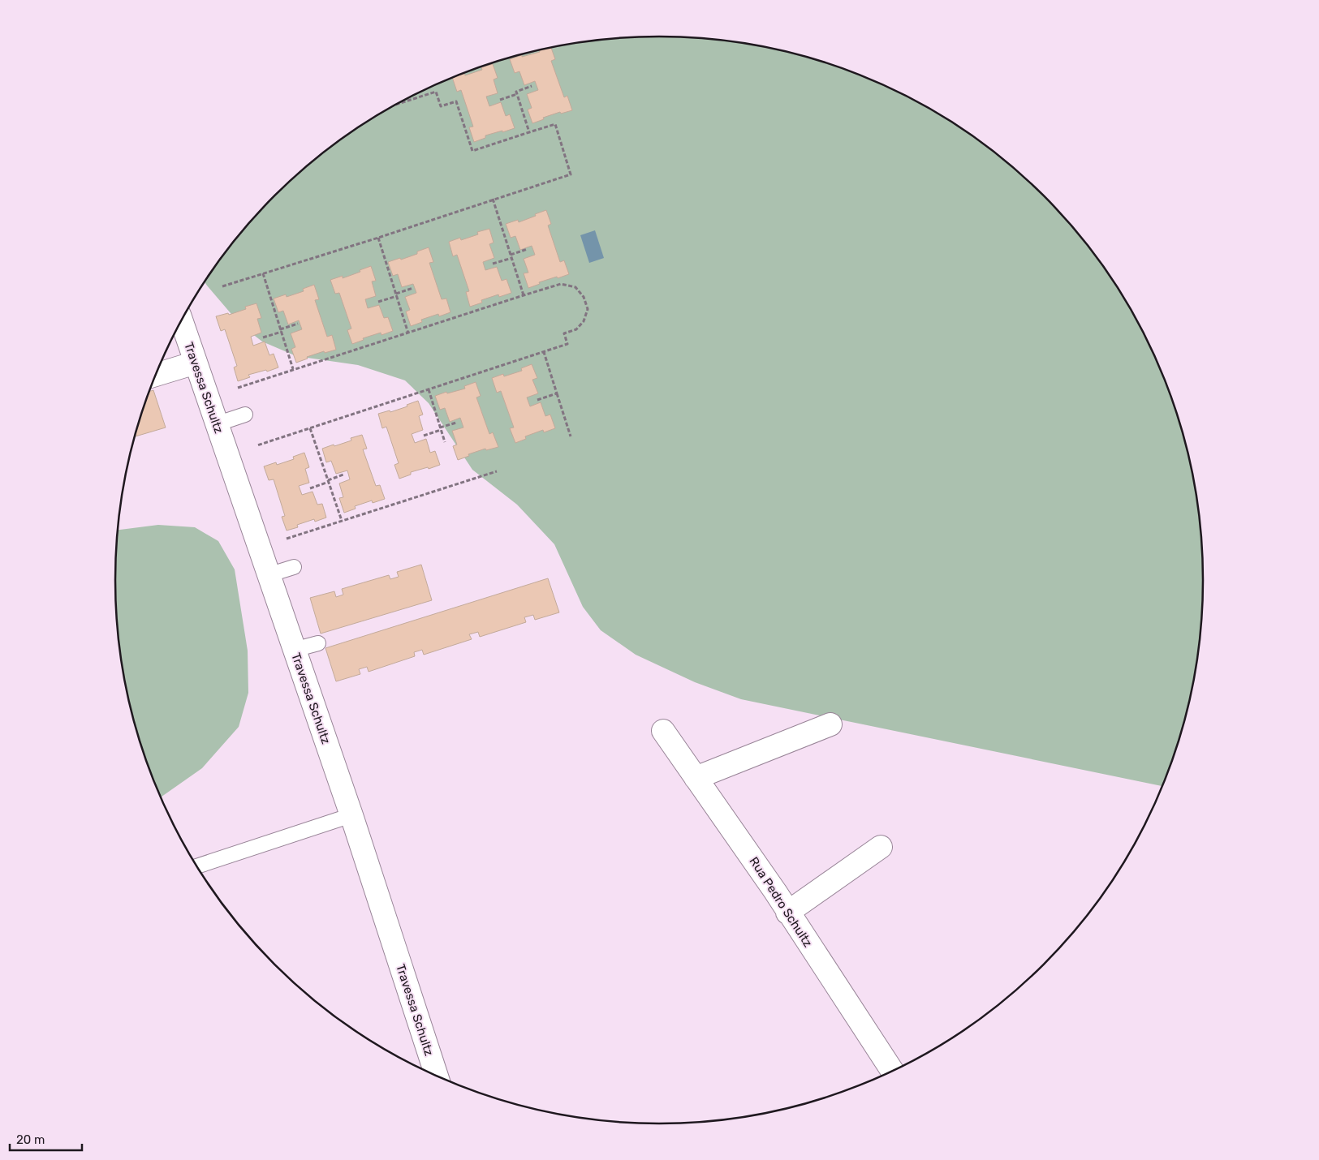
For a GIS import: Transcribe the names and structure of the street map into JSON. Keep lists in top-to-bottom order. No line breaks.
{"streets":{"street":["Travessa Schultz","Rua Pedro Schultz"]},"scale_bar":"20 m"}
